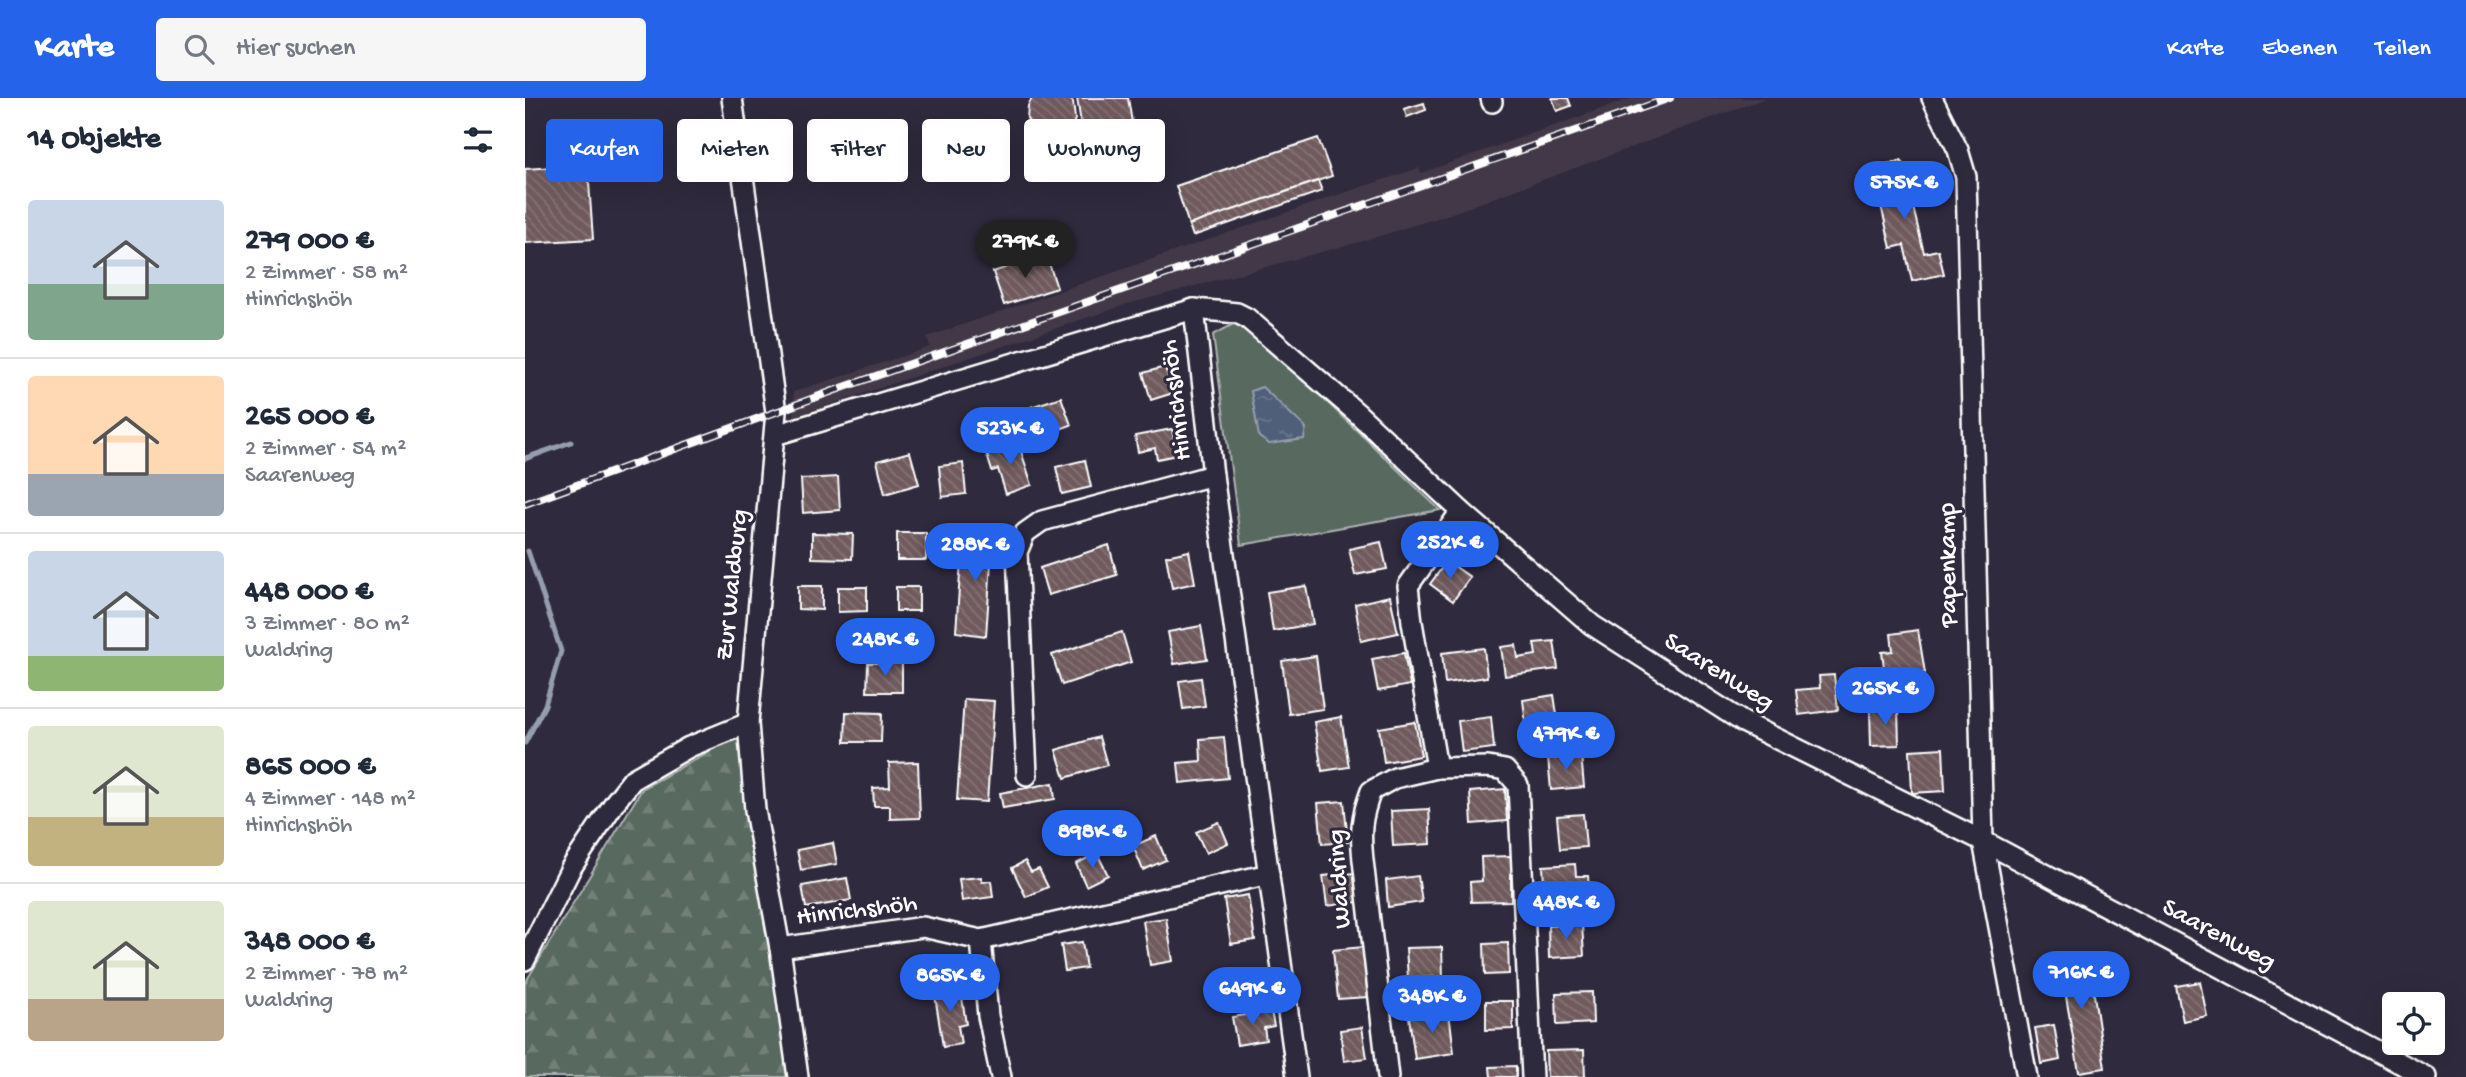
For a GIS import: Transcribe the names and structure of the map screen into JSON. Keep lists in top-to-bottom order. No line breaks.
{"streets":{"street":["Hinrichshöh","Papenkamp","Zur Waldburg","Saarenweg","Waldring"]},"crossings":[["Hinrichshöh","Zur Waldburg"],["Hinrichshöh","Saarenweg"],["Papenkamp","Saarenweg"]],"page":{"header":"Karte","search":"Hier suchen","nav":["Karte","Ebenen","Teilen"],"heading":"14 Objekte","chip":["Kaufen","Mieten","Filter","Neu","Wohnung"],"price":["575K €","279K €","523K €","252K €","288K €","248K €","265K €","479K €","898K €","448K €","716K €","865K €","649K €","348K €"],"list":[{"name":"279 000 €","note":"2 Zimmer · 58 m² · Hinrichshöh"},{"name":"265 000 €","note":"2 Zimmer · 54 m² · Saarenweg"},{"name":"448 000 €","note":"3 Zimmer · 80 m² · Waldring"},{"name":"865 000 €","note":"4 Zimmer · 148 m² · Hinrichshöh"},{"name":"348 000 €","note":"2 Zimmer · 78 m² · Waldring"}]}}
